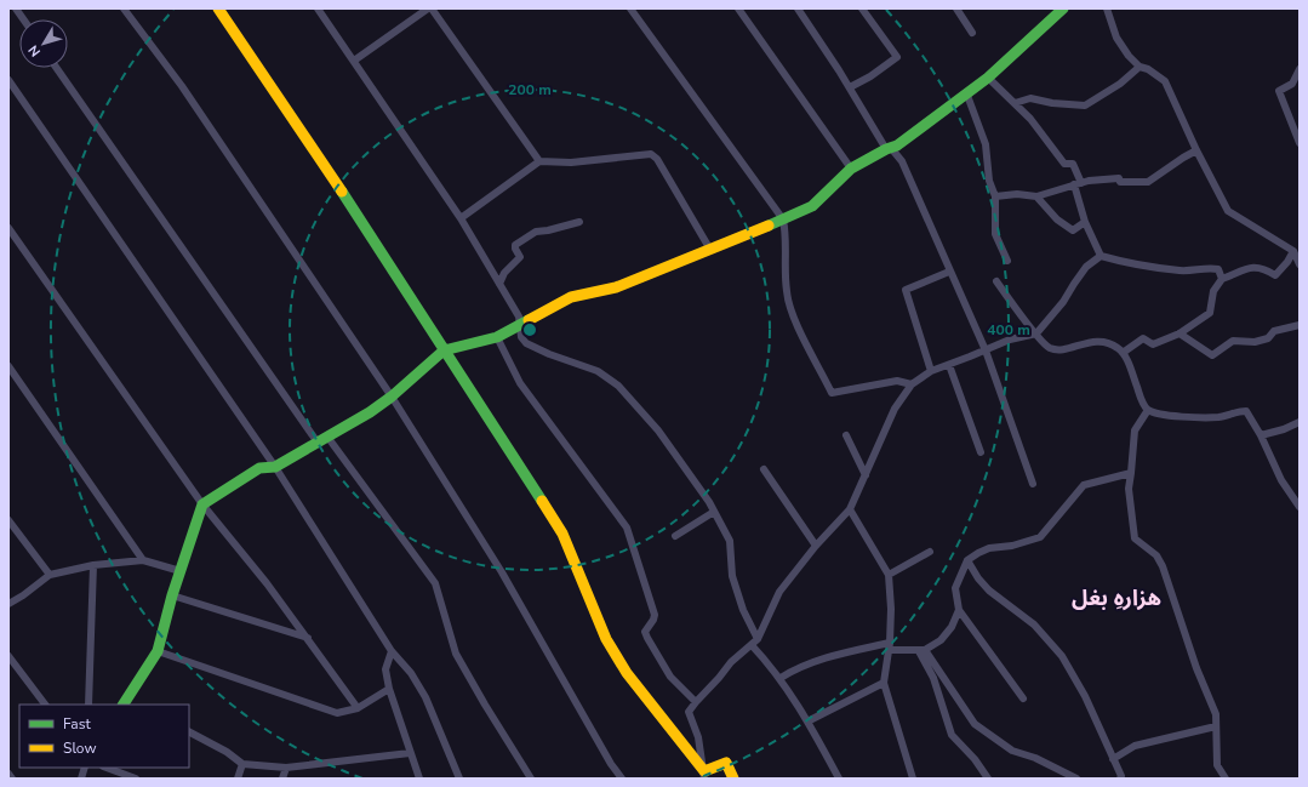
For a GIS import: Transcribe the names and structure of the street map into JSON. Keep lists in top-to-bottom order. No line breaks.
{"districts":["هزارهِ بغل"],"legend":["Fast","Slow"],"north":"bottom left","rings":["200 m","400 m"]}
